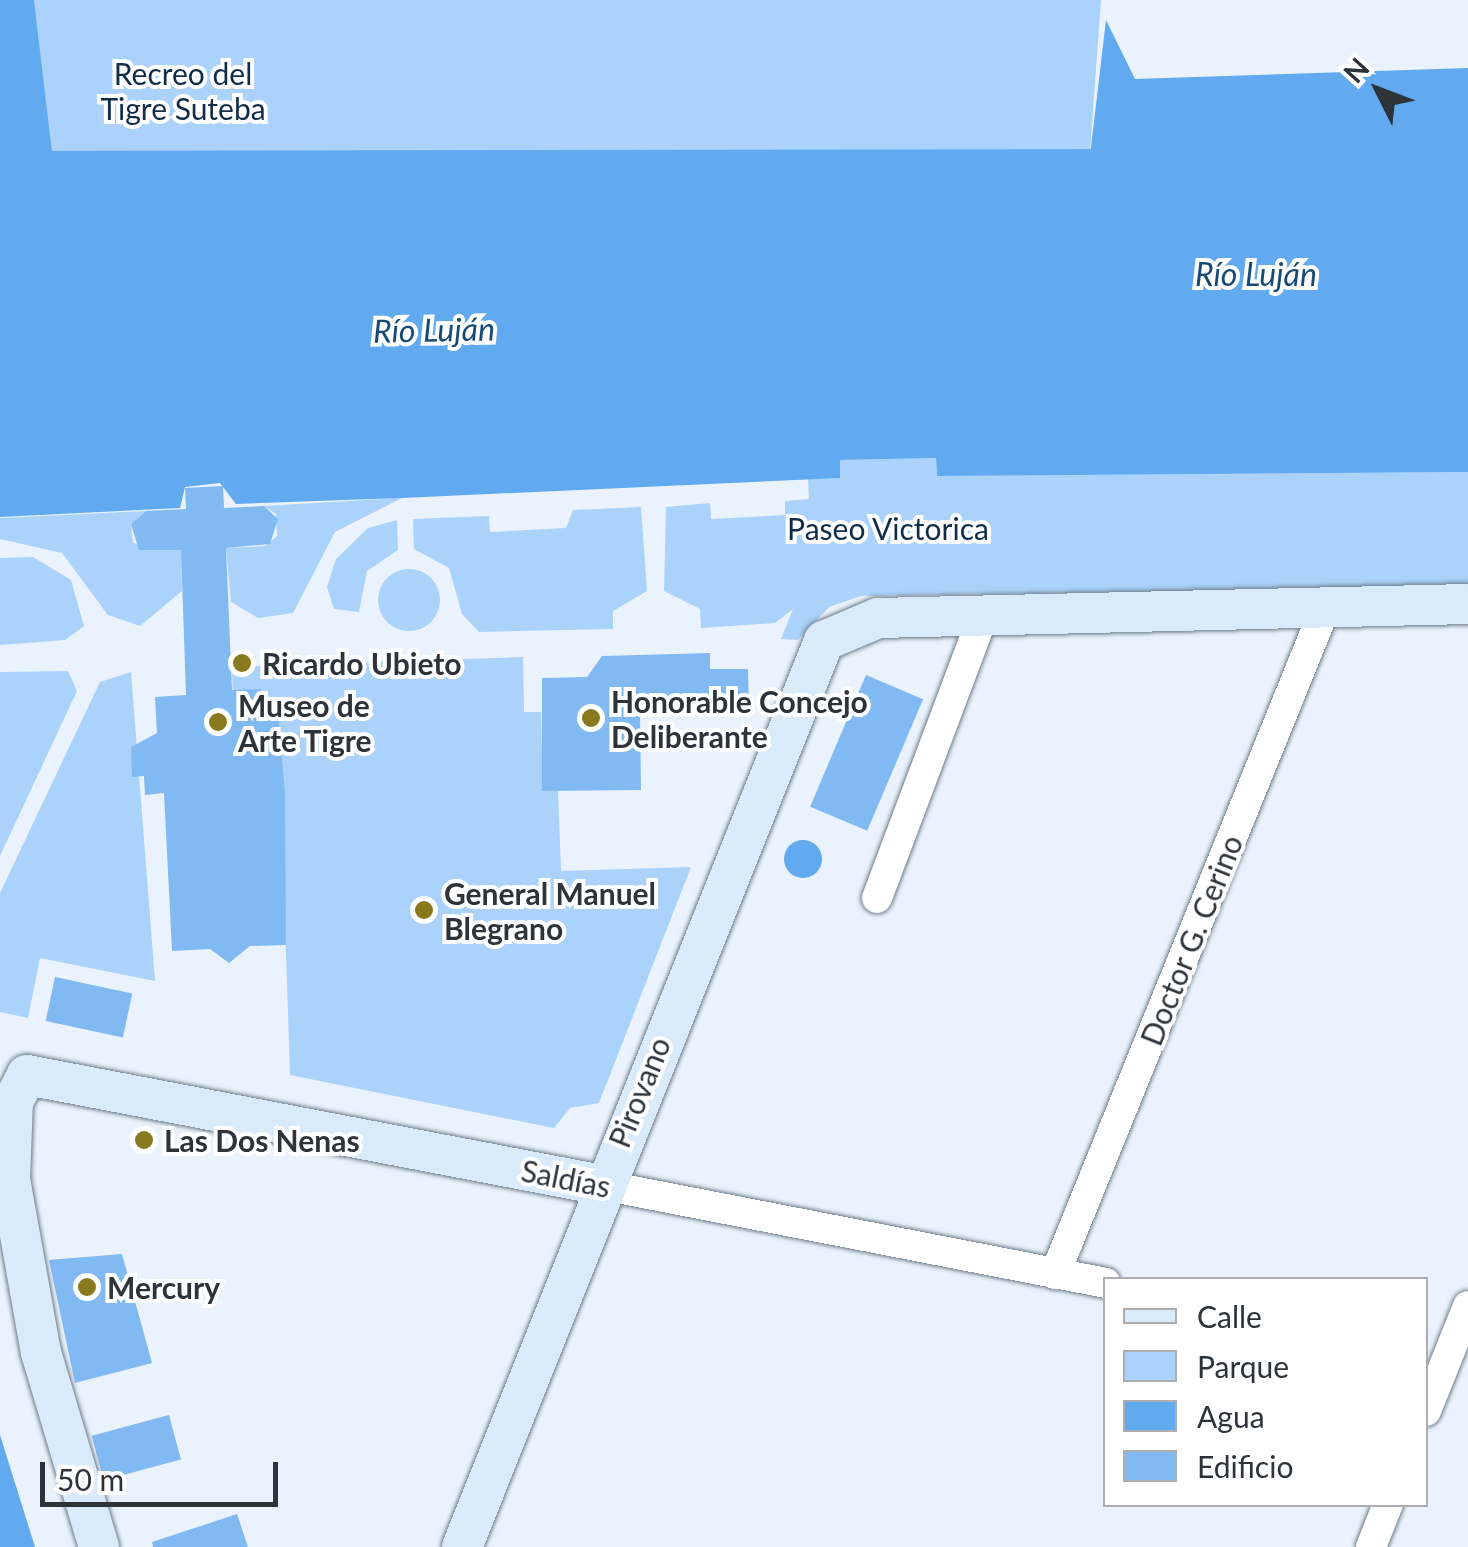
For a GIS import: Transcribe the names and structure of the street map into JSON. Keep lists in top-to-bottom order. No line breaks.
{"streets":{"street":["Doctor G. Cerino","Pirovano","Saldías"]},"crossings":[["Doctor G. Cerino","Saldías"],["Pirovano","Saldías"]],"water":["Río Luján"],"parks":["Recreo del Tigre Suteba","Paseo Victorica"],"places":["Ricardo Ubieto","Honorable Concejo Deliberante","Museo de Arte Tigre","General Manuel Blegrano","Las Dos Nenas","Mercury"],"legend":["Calle","Parque","Agua","Edificio"],"scale_bar":"50 m","north":"top left"}
